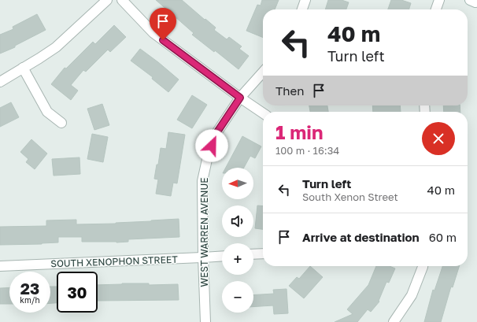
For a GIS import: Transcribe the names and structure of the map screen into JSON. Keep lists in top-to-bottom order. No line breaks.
{"streets":{"street":["WEST WARREN AVENUE","SOUTH XENOPHON STREET"]},"crossings":[["WEST WARREN AVENUE","SOUTH XENOPHON STREET"]],"north":"left","page":{"turn":["40 m","Turn left"],"then":"Then","heading":["1 min","100 m · 16:34"],"list":[{"name":"Turn left","note":"South Xenon Street","value":"40 m"},{"name":"Arrive at destination","value":"60 m"}],"map_buttons":["+","−"],"speed":"23 km/h","limit":"30"}}
